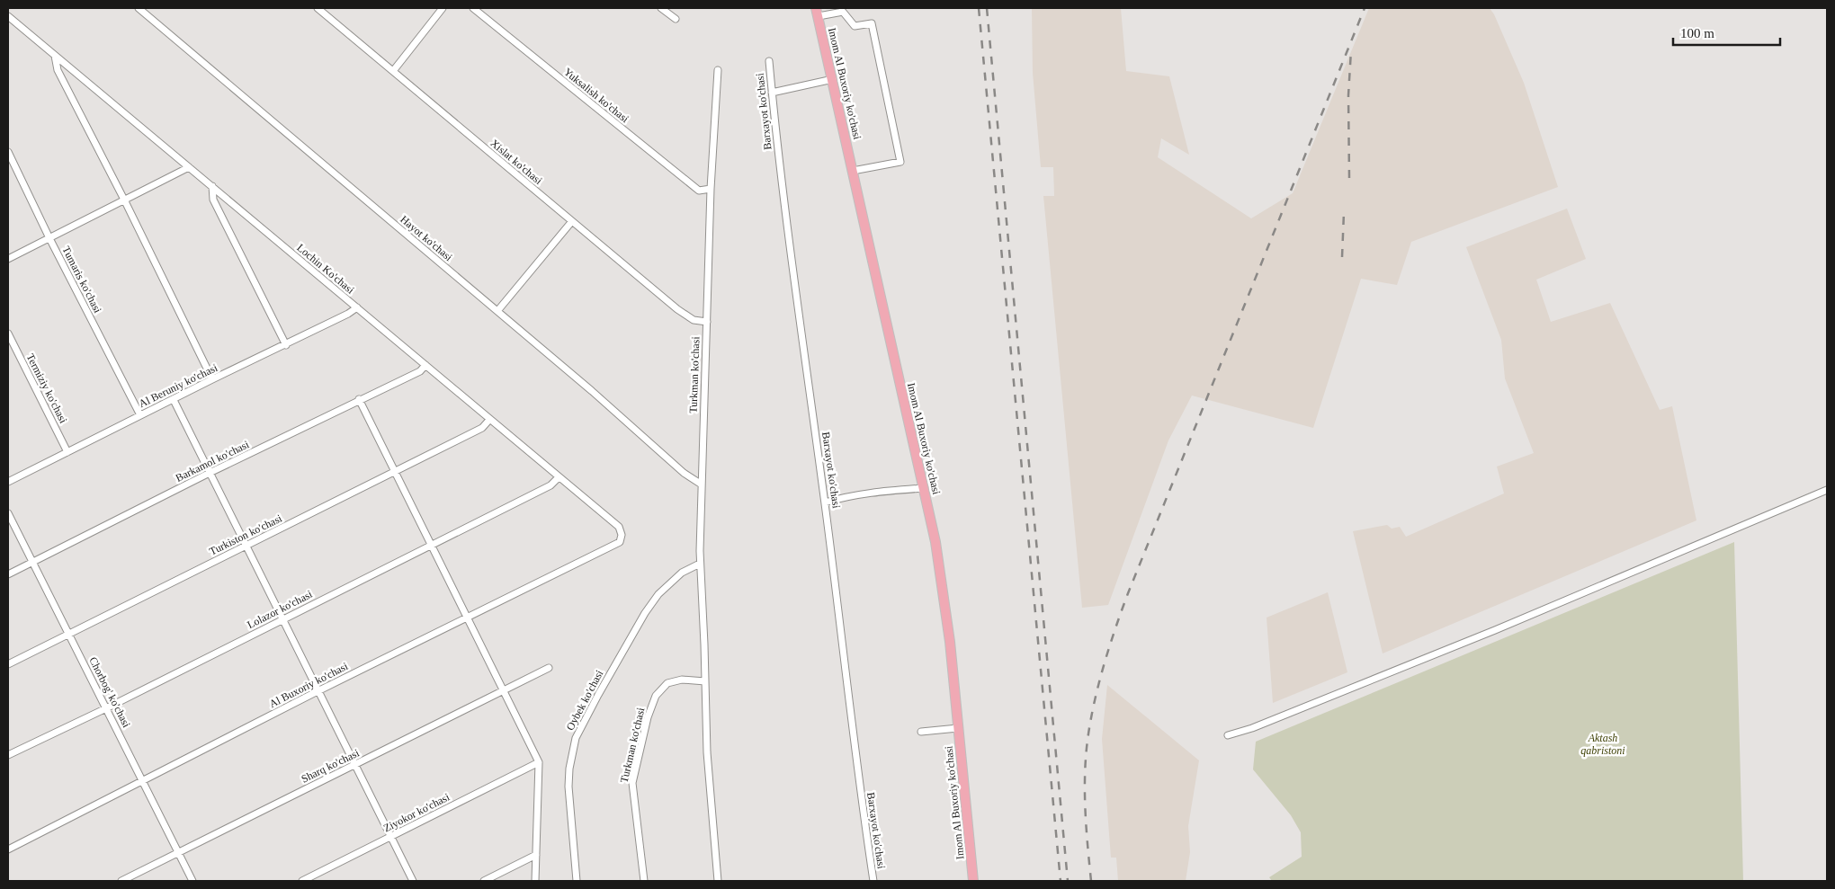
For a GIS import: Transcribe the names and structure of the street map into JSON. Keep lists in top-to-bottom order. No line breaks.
{"streets":{"main road":["Imom Al Buxoriy ko'chasi"],"street":["Yuksalish ko'chasi","Barxayot ko'chasi","Xislat ko'chasi","Hayot ko'chasi","Lochin Ko'chasi","Tumaris ko'chasi","Turkman ko'chasi","Al Beruniy ko'chasi","Termiziy ko'chasi","Barkamol ko'chasi","Turkiston ko'chasi","Lolazor ko'chasi","Al Buxoriy ko'chasi","Chorbog' ko'chasi","Oybek ko'chasi","Sharq ko'chasi","Ziyokor ko'chasi"]},"crossings":[["Yuksalish ko'chasi","Turkman ko'chasi"],["Xislat ko'chasi","Turkman ko'chasi"],["Hayot ko'chasi","Turkman ko'chasi"],["Lochin Ko'chasi","Al Beruniy ko'chasi"],["Lochin Ko'chasi","Barkamol ko'chasi"],["Lochin Ko'chasi","Turkiston ko'chasi"],["Lochin Ko'chasi","Lolazor ko'chasi"],["Lochin Ko'chasi","Al Buxoriy ko'chasi"],["Tumaris ko'chasi","Al Beruniy ko'chasi"],["Turkman ko'chasi","Oybek ko'chasi"],["Al Beruniy ko'chasi","Termiziy ko'chasi"],["Barkamol ko'chasi","Chorbog' ko'chasi"],["Turkiston ko'chasi","Chorbog' ko'chasi"],["Lolazor ko'chasi","Chorbog' ko'chasi"],["Al Buxoriy ko'chasi","Chorbog' ko'chasi"],["Chorbog' ko'chasi","Sharq ko'chasi"]],"parks":["Aktash qabristoni"],"scale_bar":"100 m"}
